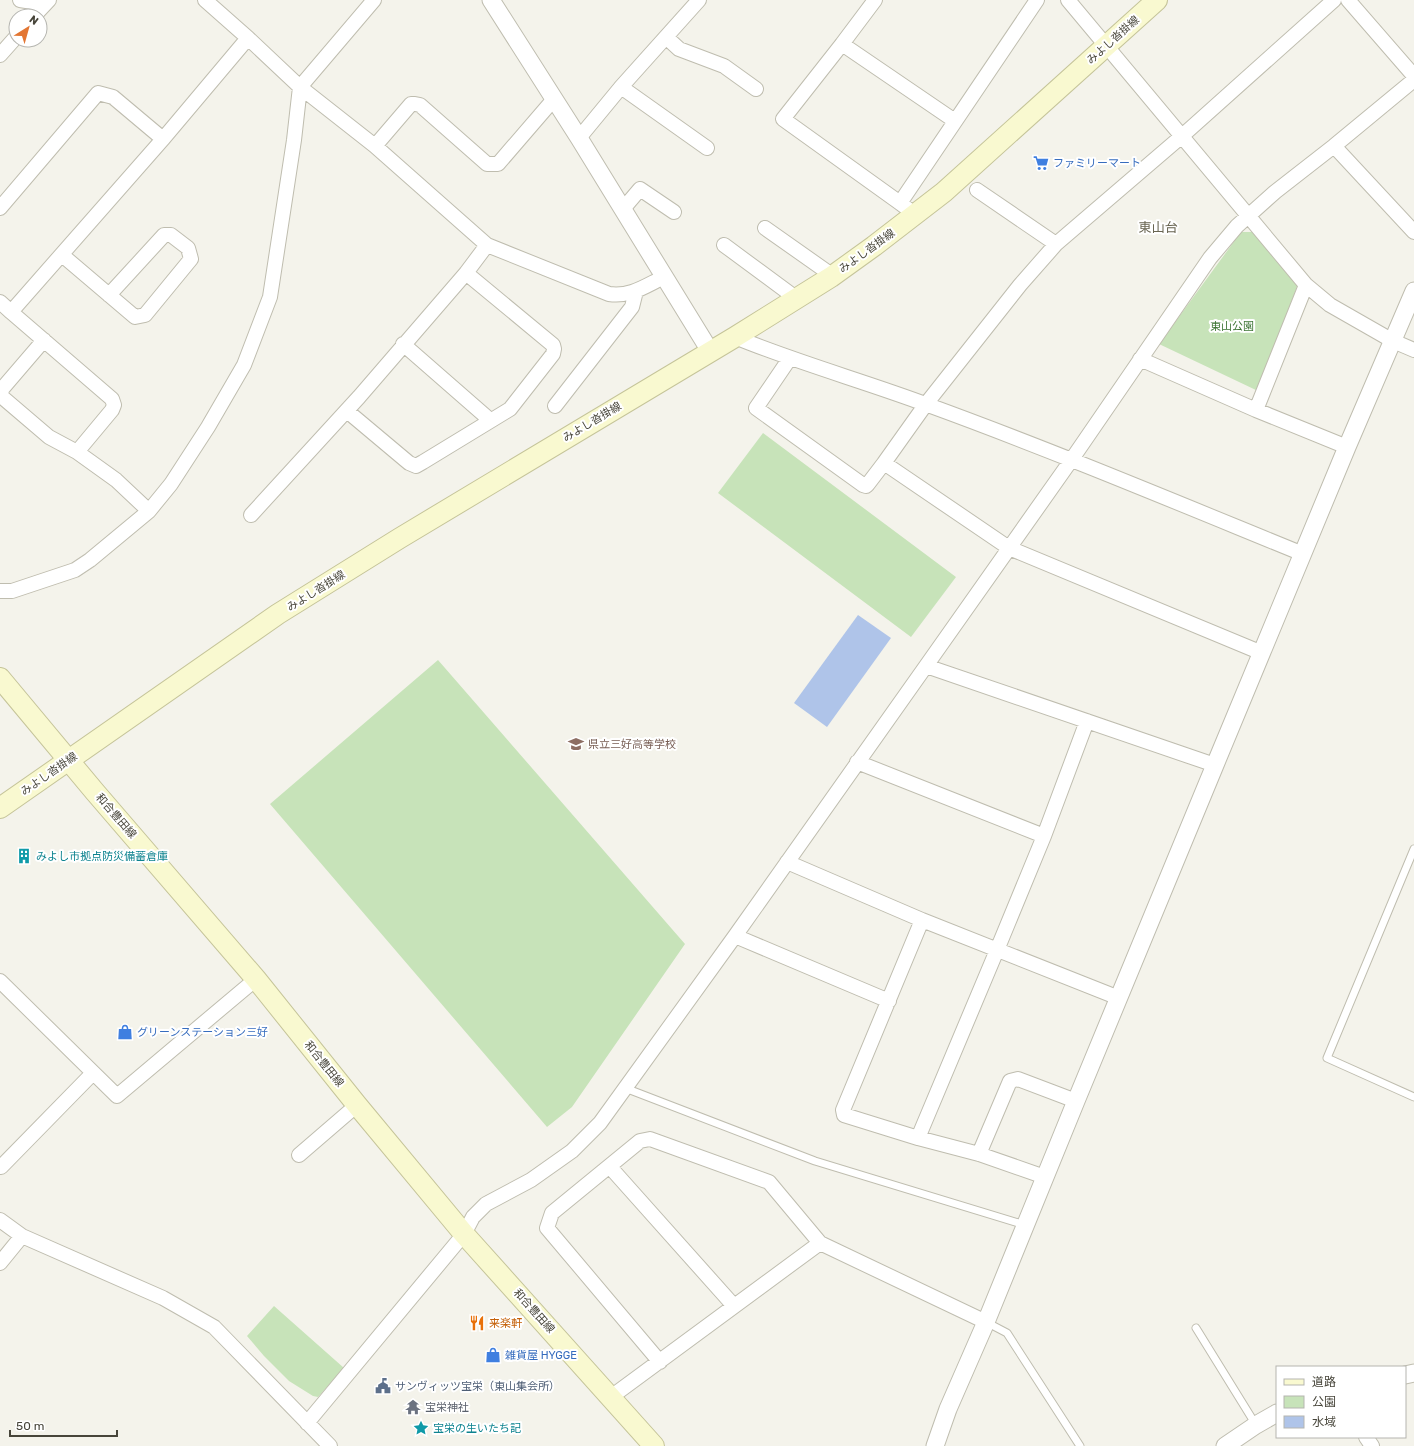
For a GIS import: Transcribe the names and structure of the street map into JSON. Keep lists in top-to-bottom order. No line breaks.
{"streets":{"main road":["みよし沓掛線","和合豊田線"]},"crossings":[["みよし沓掛線","和合豊田線"]],"districts":["東山台"],"parks":["東山公園"],"places":{"supermarket":["ファミリーマート"],"school or university":["県立三好高等学校"],"building":["みよし市拠点防災備蓄倉庫"],"shop":["グリーンステーション三好","雑貨屋 HYGGE"],"restaurant":["来楽軒"],"public building":["サンヴィッツ宝栄（東山集会所）"],"temple":["宝栄神社"],"place":["宝栄の生いたち記"]},"legend":["道路","公園","水域"],"scale_bar":"50 m","north":"top right"}
